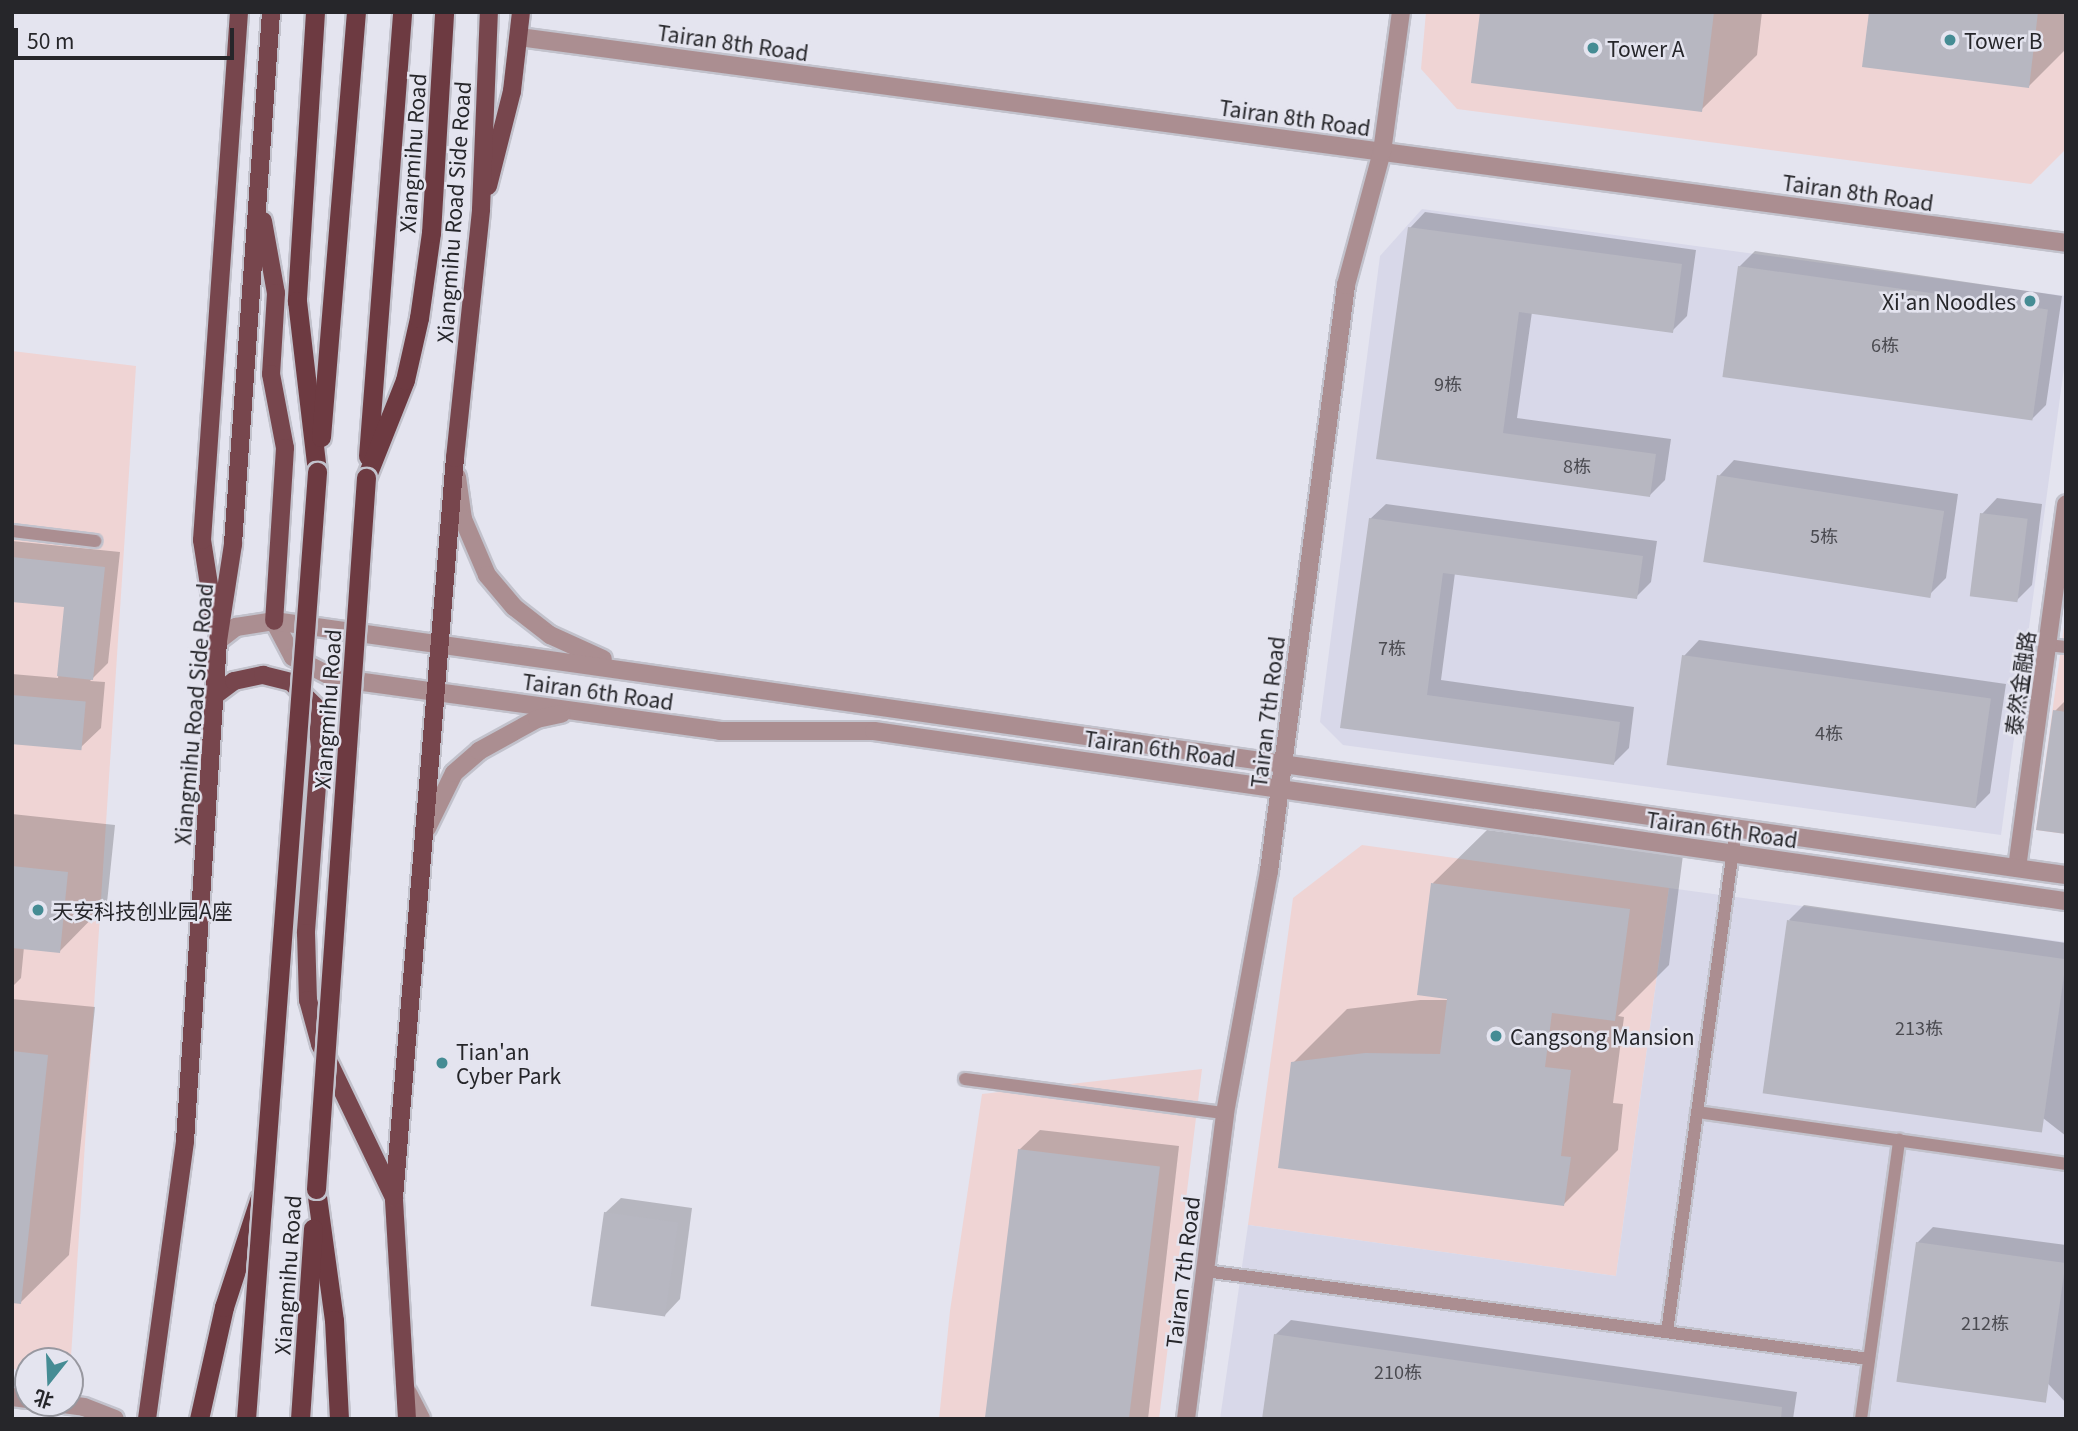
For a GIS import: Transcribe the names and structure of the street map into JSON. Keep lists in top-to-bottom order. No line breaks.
{"streets":{"highway":["Xiangmihu Road"],"main road":["Xiangmihu Road Side Road"],"street":["Tairan 8th Road","泰然金融路","Tairan 6th Road","Tairan 7th Road"]},"crossings":[["Tairan 8th Road","Tairan 7th Road"],["Xiangmihu Road Side Road","Tairan 6th Road"],["泰然金融路","Tairan 6th Road"],["Tairan 6th Road","Tairan 7th Road"]],"places":["Tower B","Tower A","Xi'an Noodles","天安科技创业园A座","Cangsong Mansion","Tian'an Cyber Park"],"house_numbers":["6栋","9栋","8栋","5栋","7栋","4栋","213栋","212栋","210栋"],"scale_bar":"50 m","north":"bottom"}
